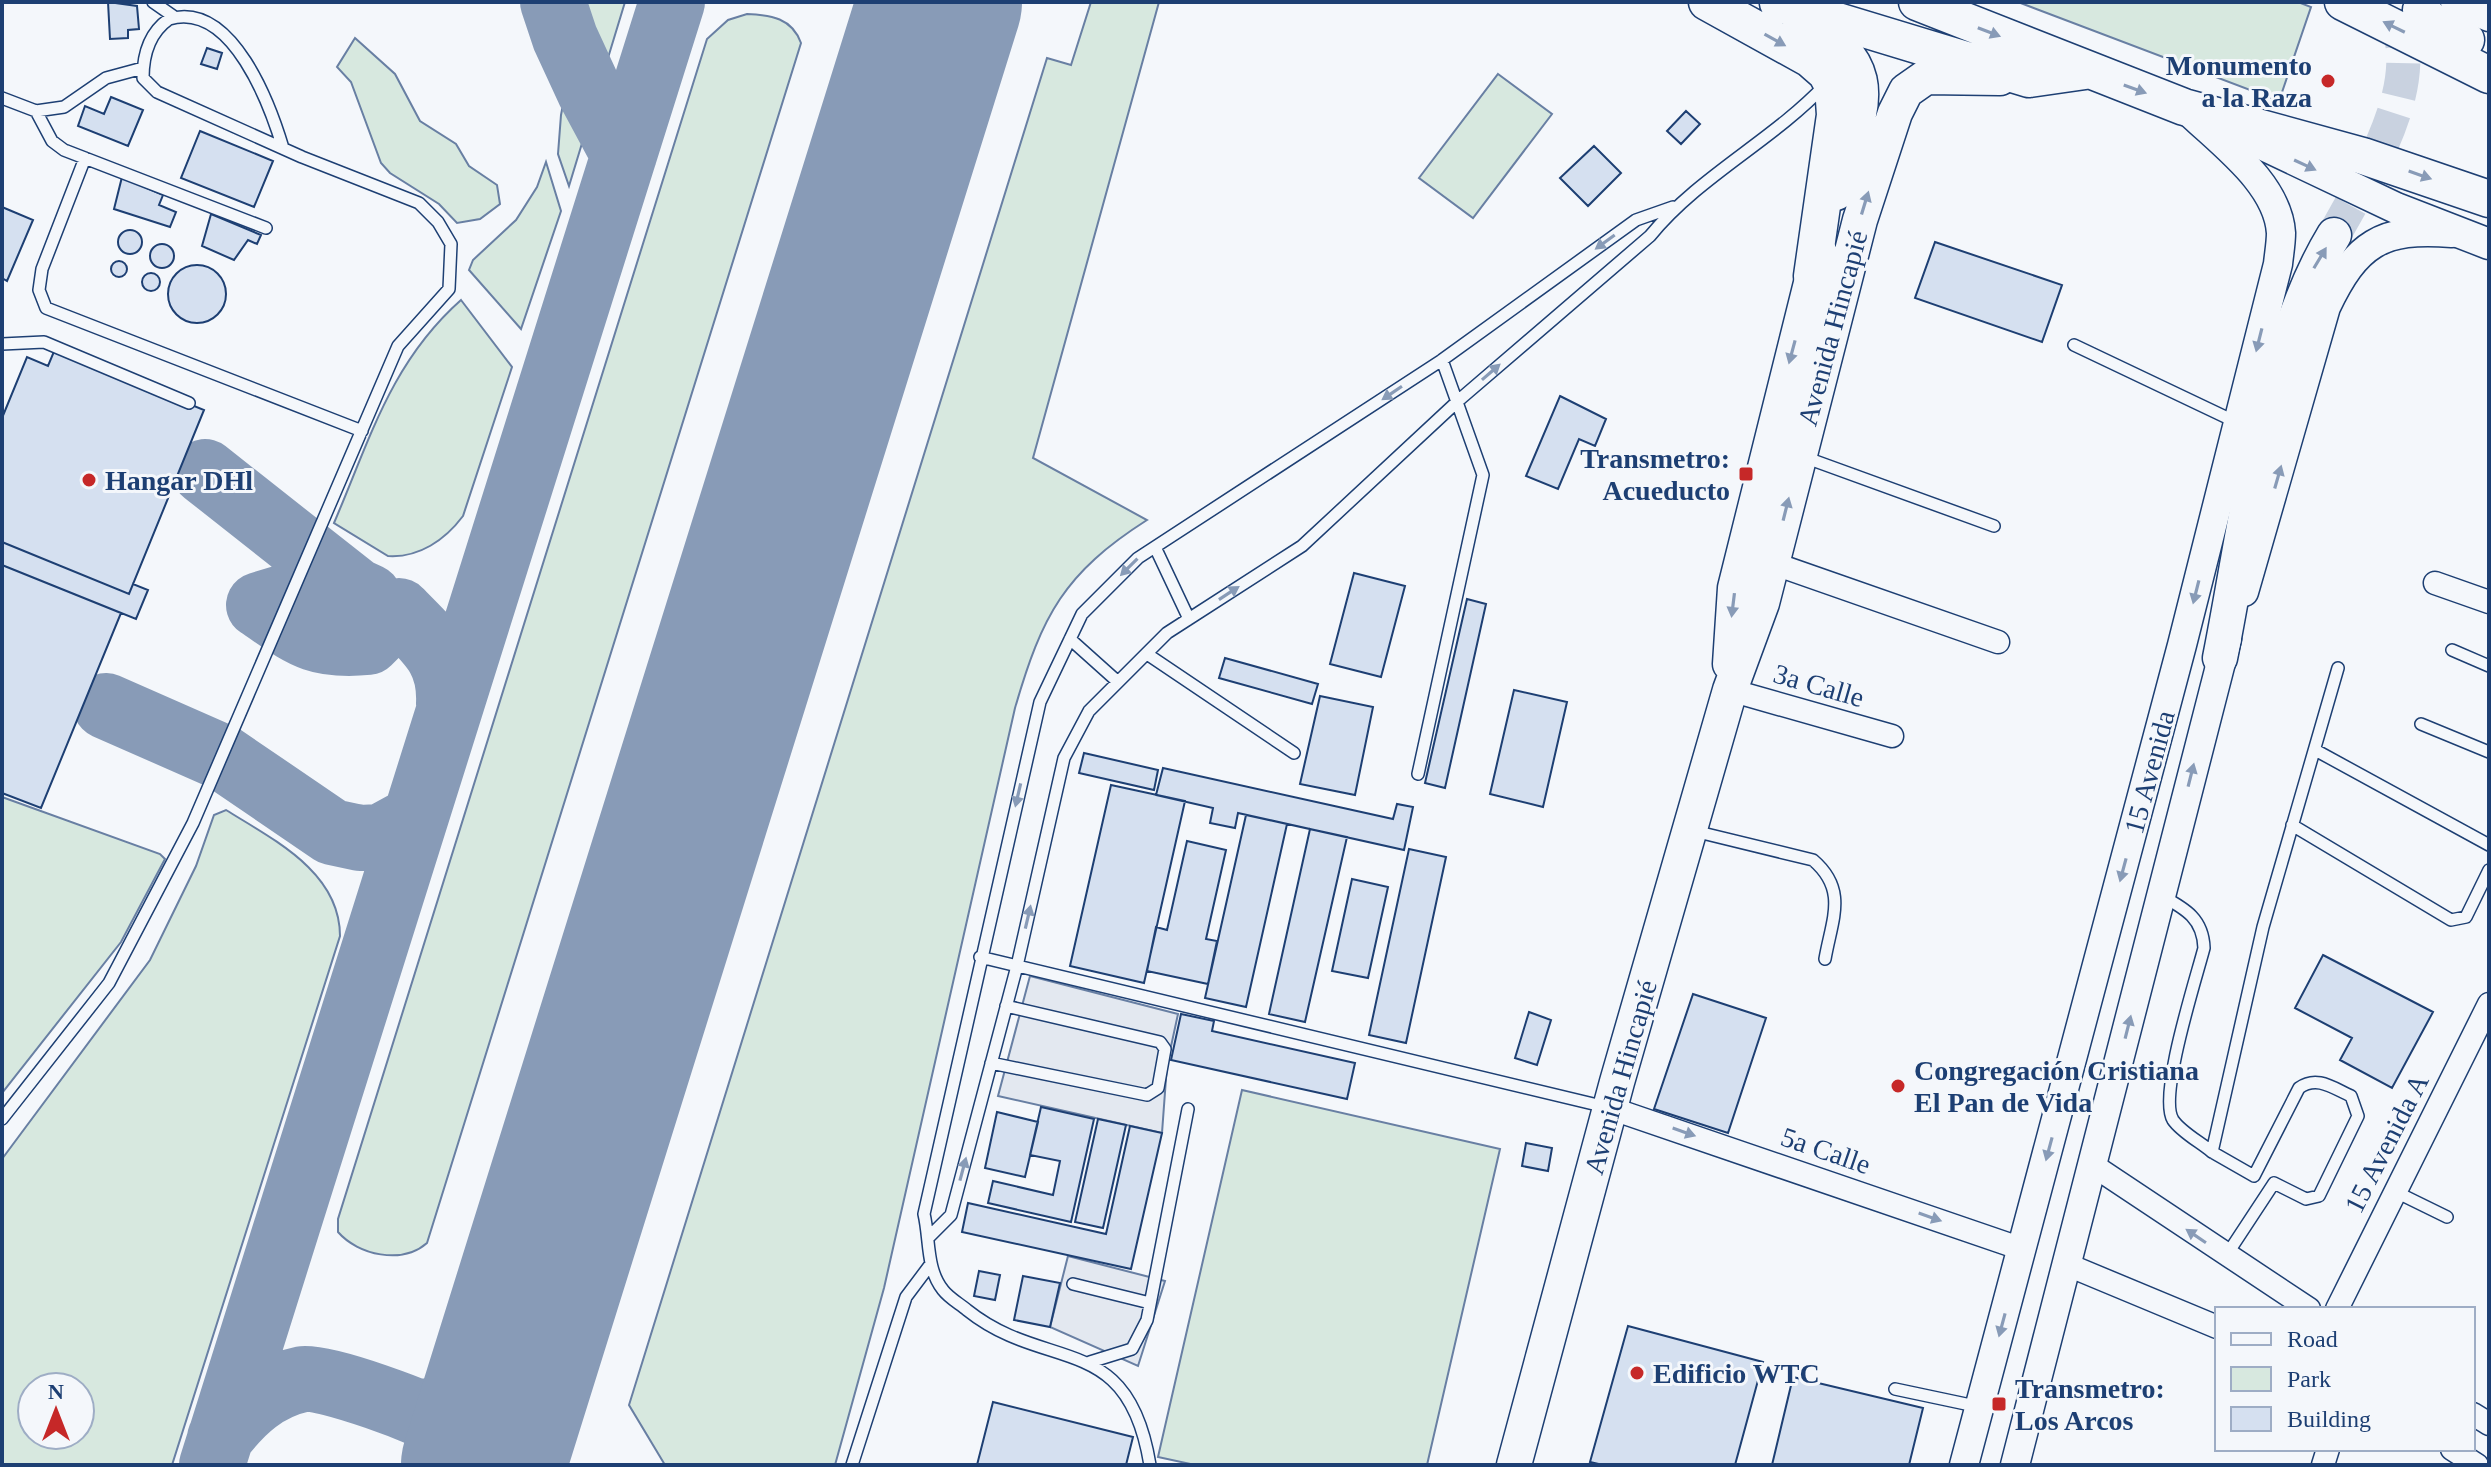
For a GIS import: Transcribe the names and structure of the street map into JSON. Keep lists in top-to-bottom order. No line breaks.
{"streets":{"main road":["Avenida Hincapié"],"street":["3a Calle","15 Avenida","15 Avenida A","5a Calle"]},"crossings":[["Avenida Hincapié","3a Calle"],["Avenida Hincapié","5a Calle"],["15 Avenida","5a Calle"]],"one_way":["5a Calle"],"places":{"other":["Monumento a la Raza","Hangar DHl","Congregación Cristiana El Pan de Vida","Edificio WTC"],"transit":["Transmetro: Acueducto","Transmetro: Los Arcos"]},"legend":["Road","Park","Building"],"north":"top"}
